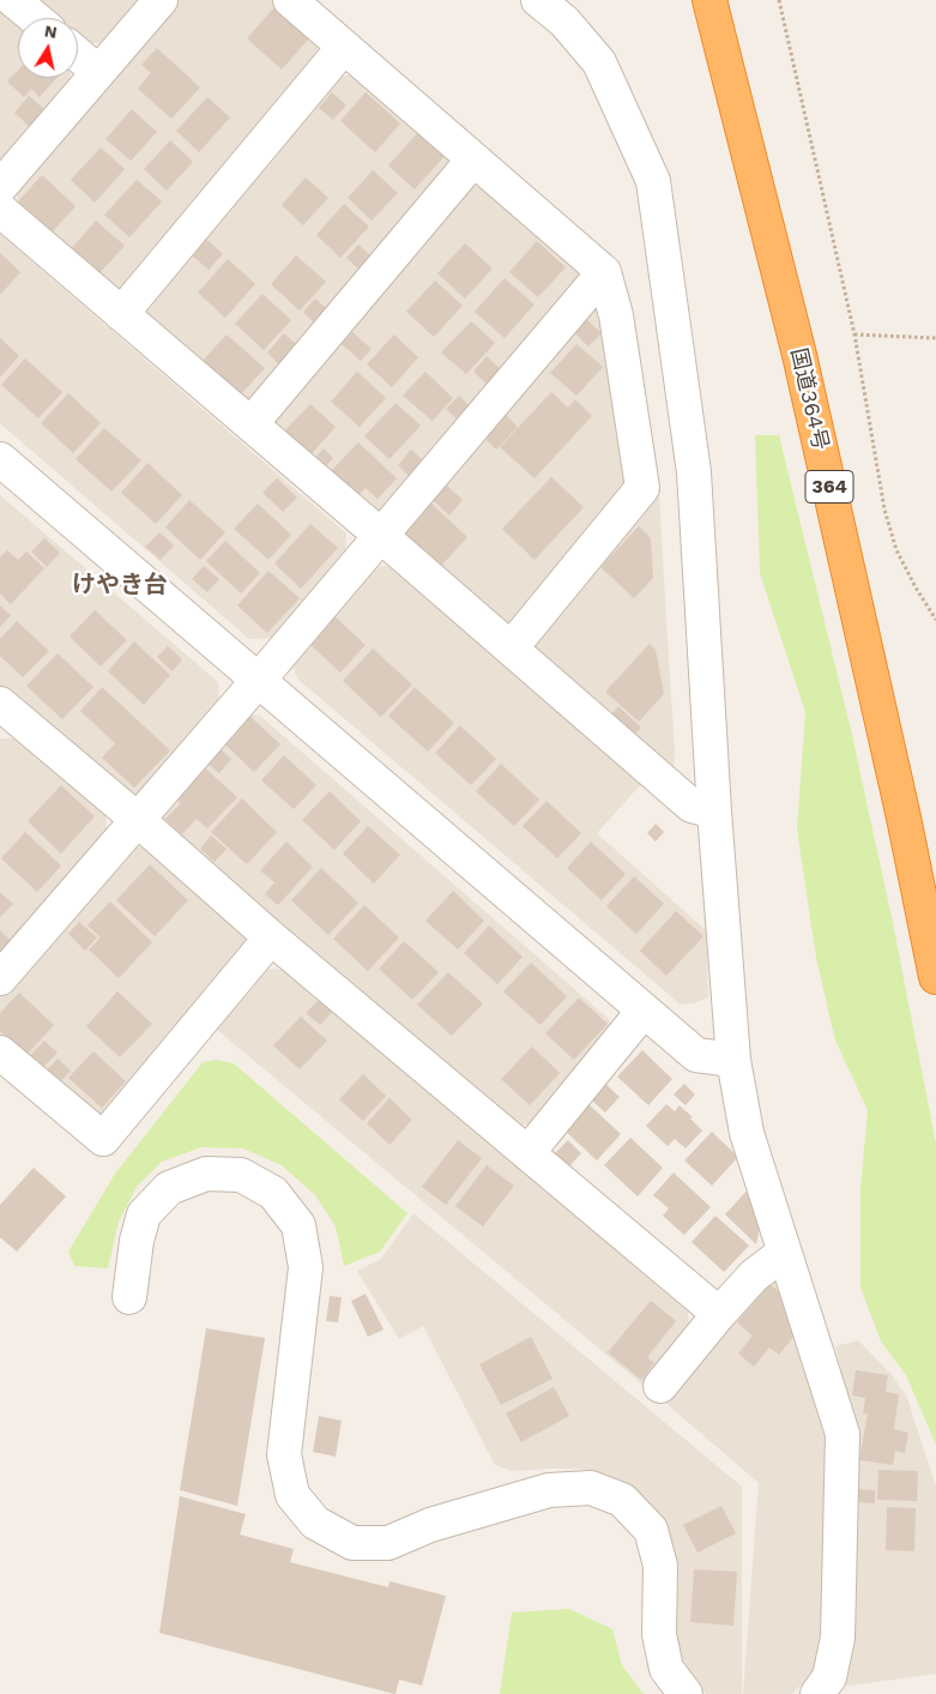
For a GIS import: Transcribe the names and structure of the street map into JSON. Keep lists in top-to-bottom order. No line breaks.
{"streets":{"highway":["国道364号","364"]},"districts":["けやき台"],"north":"top"}
